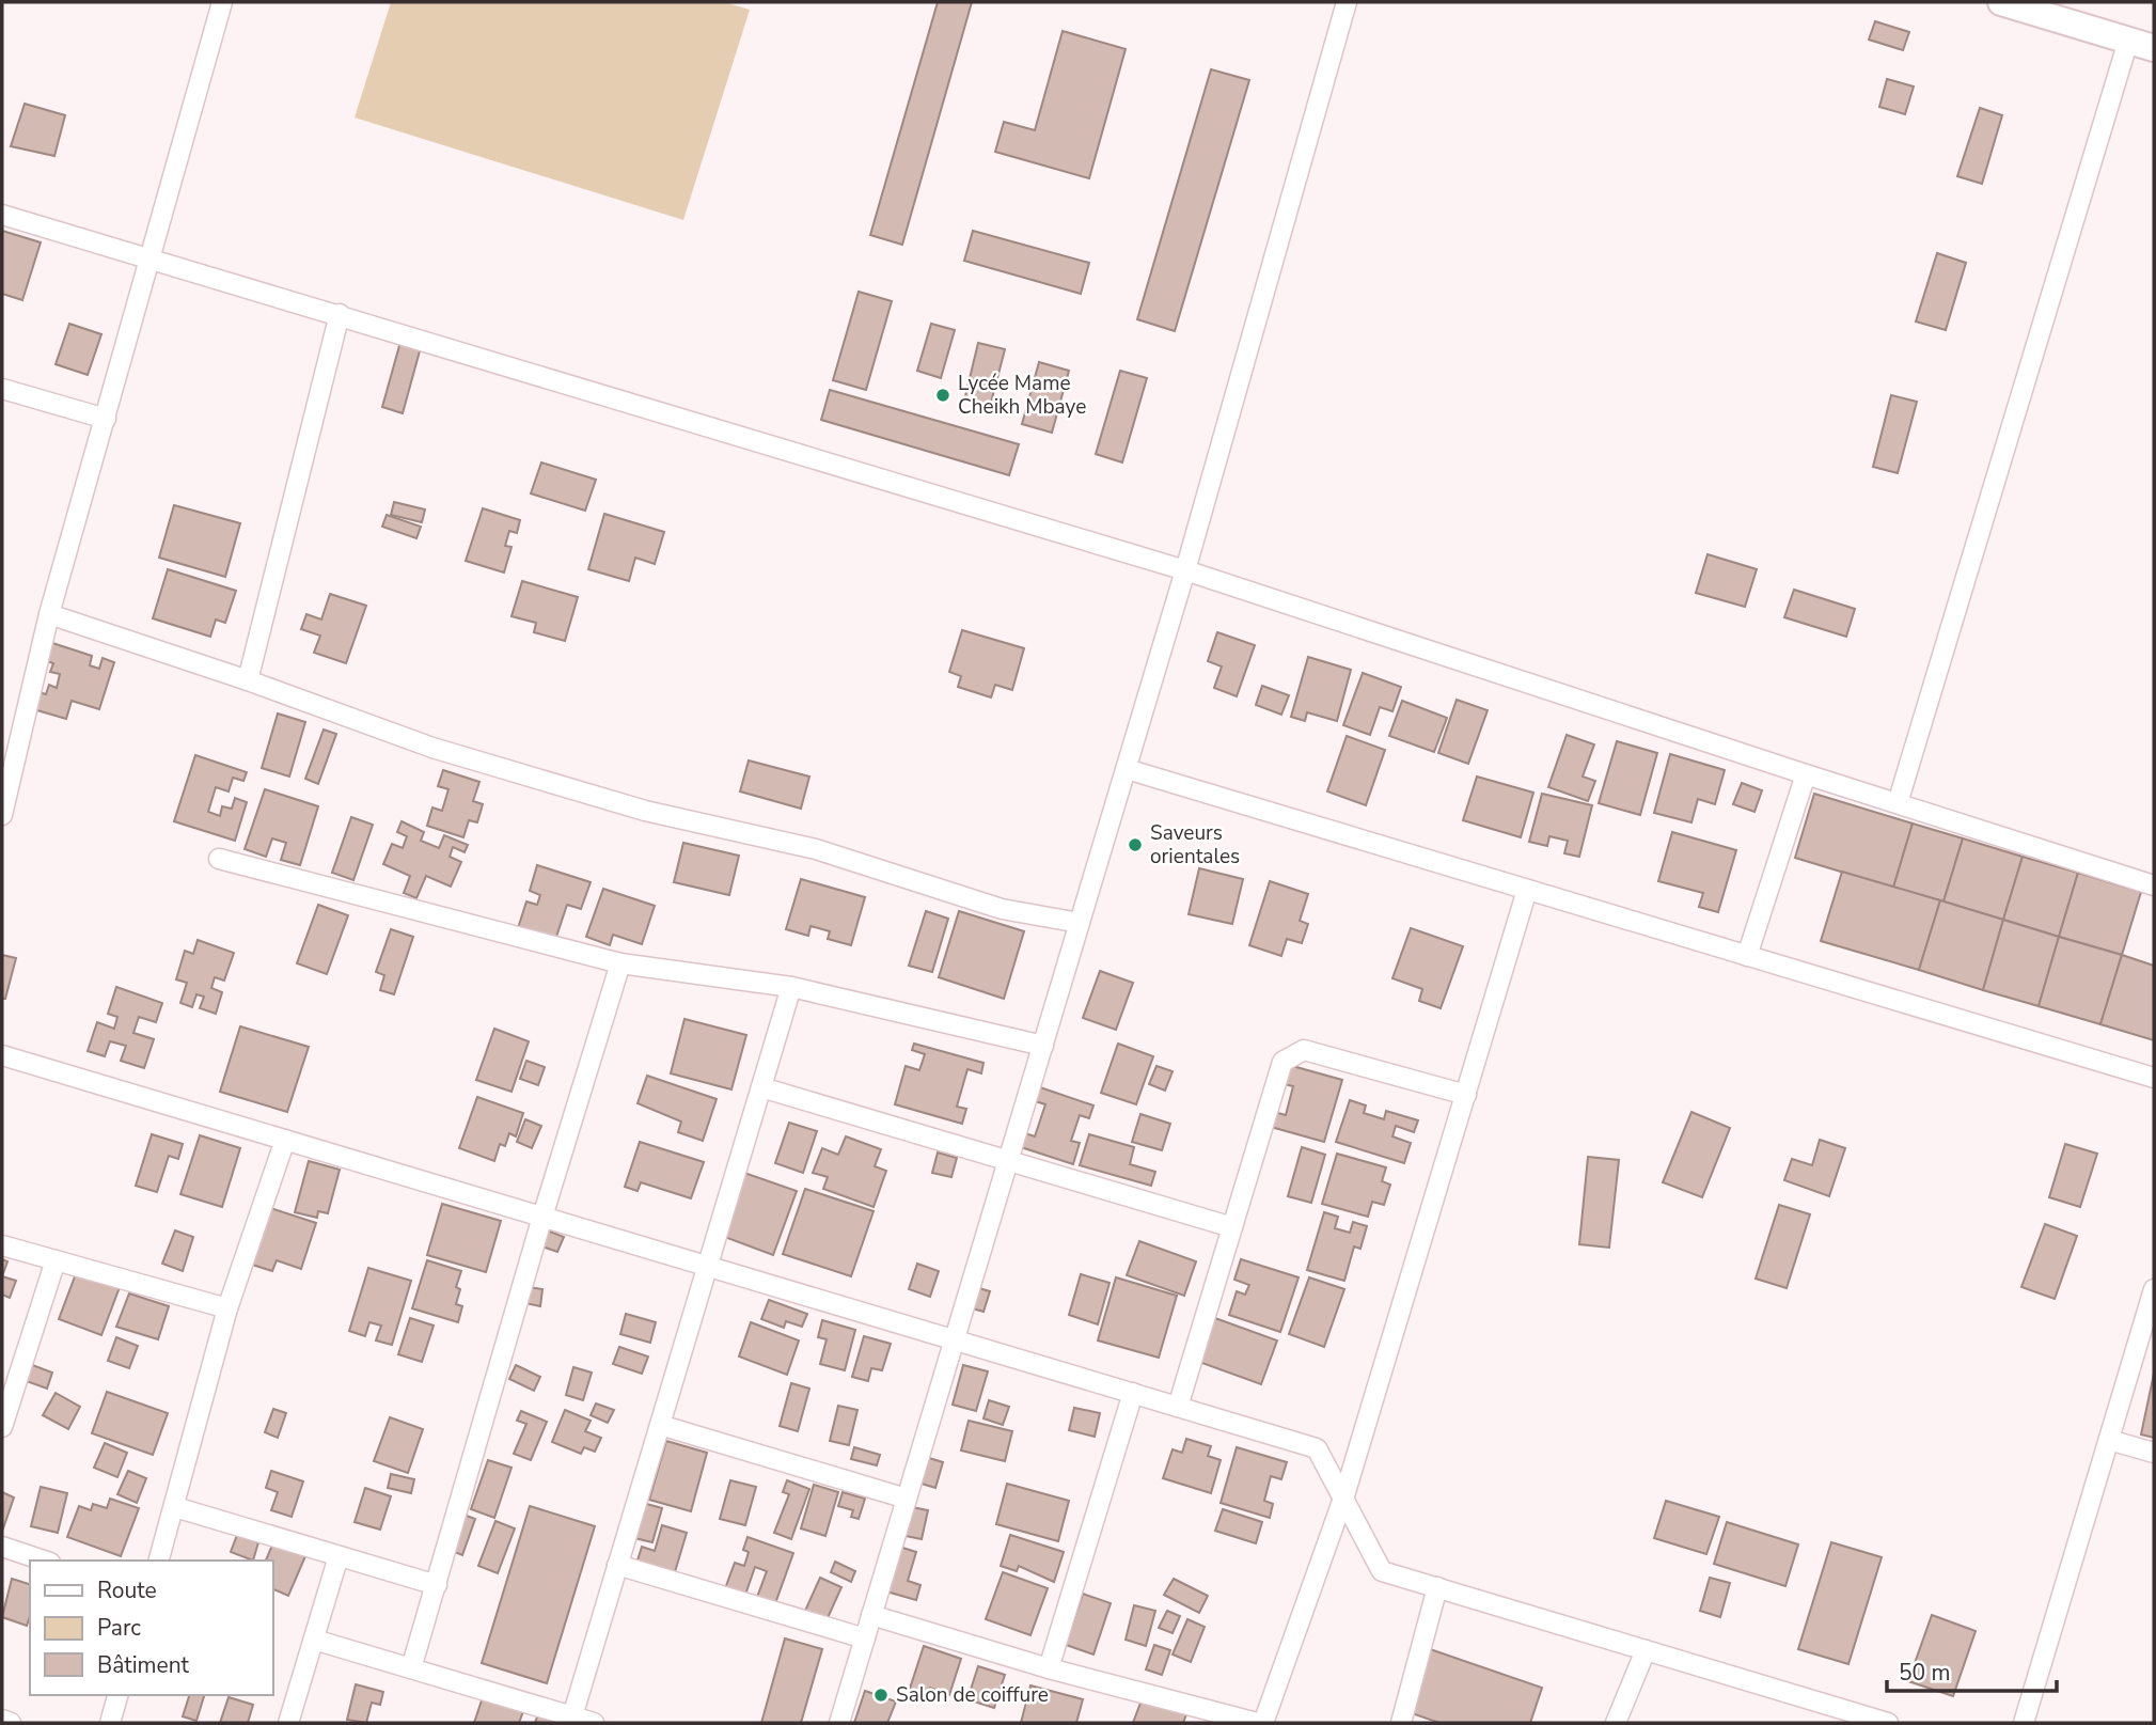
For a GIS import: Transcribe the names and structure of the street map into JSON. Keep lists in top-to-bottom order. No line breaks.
{"places":["Lycée Mame Cheikh Mbaye","Saveurs orientales","Salon de coiffure"],"legend":["Route","Parc","Bâtiment"],"scale_bar":"50 m"}
